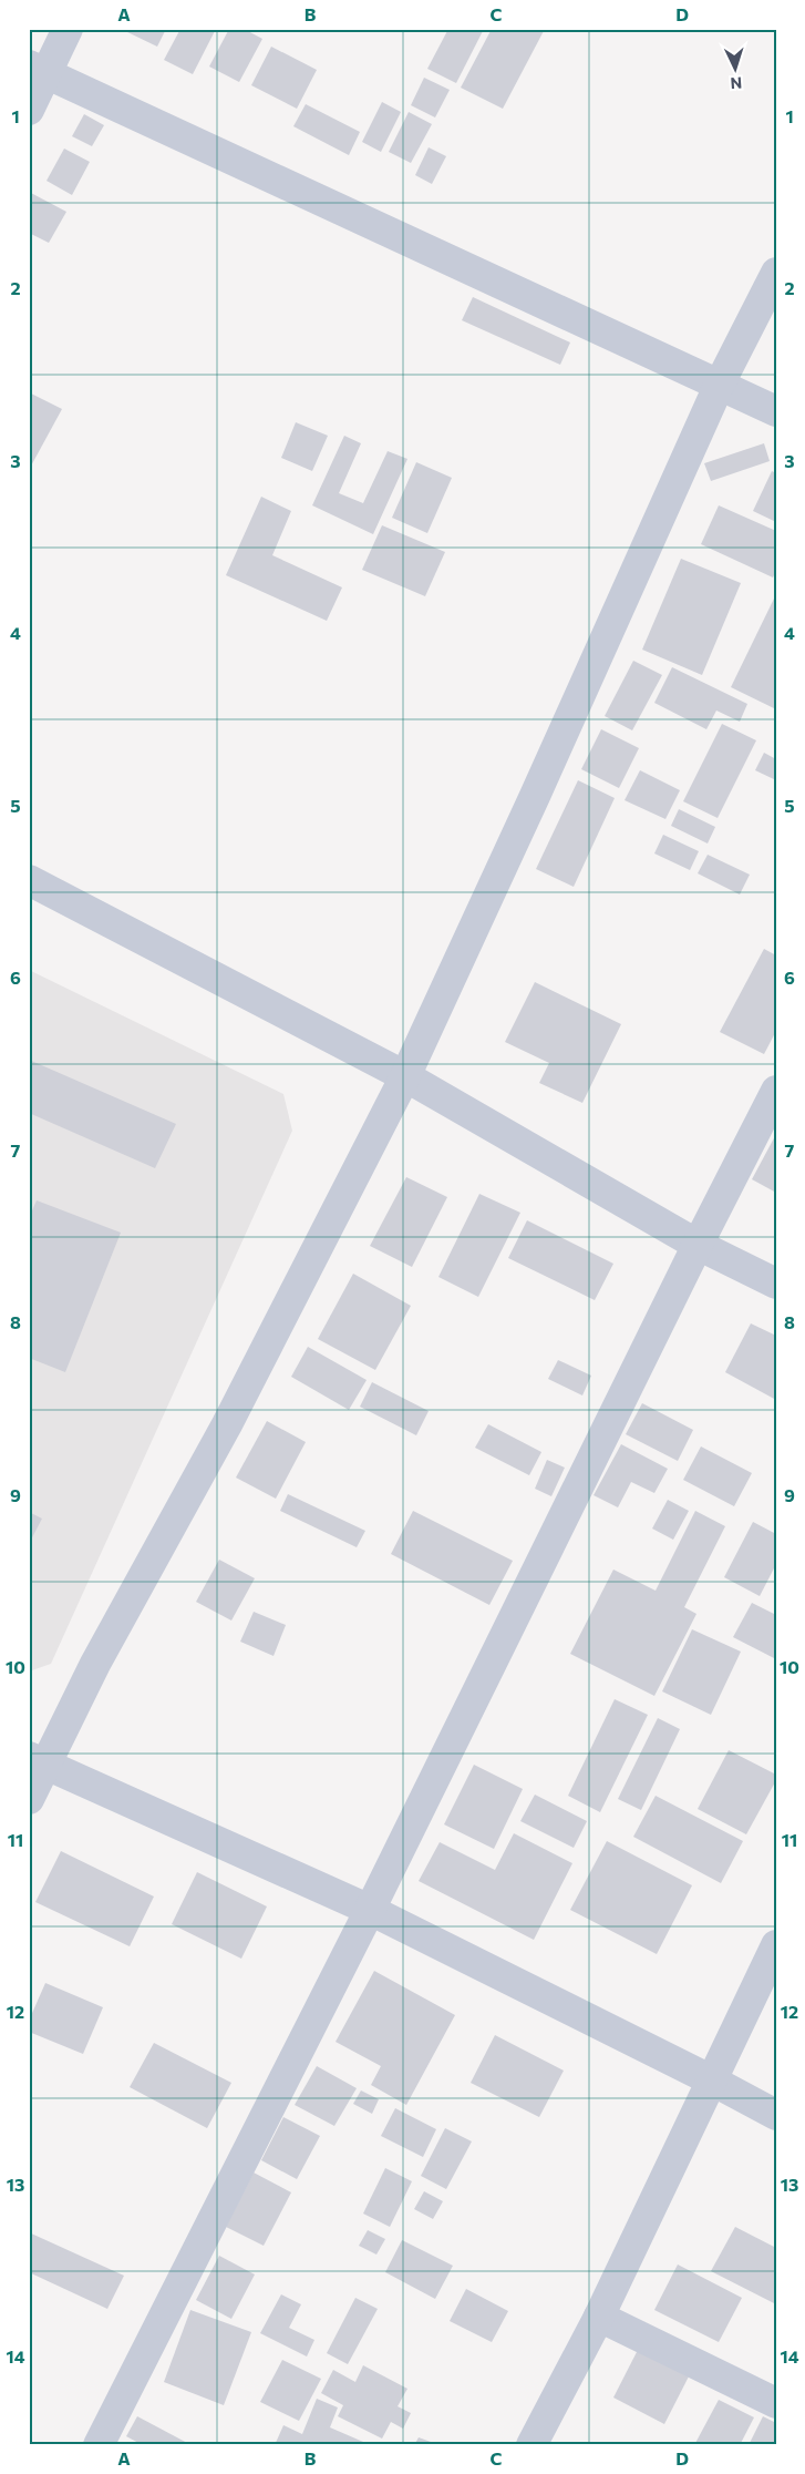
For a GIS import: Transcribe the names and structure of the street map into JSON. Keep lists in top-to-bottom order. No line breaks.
{"north":"bottom","grid":{"columns":["A","B","C","D"],"rows":["1","2","3","4","5","6","7","8","9","10","11","12","13","14"]}}
